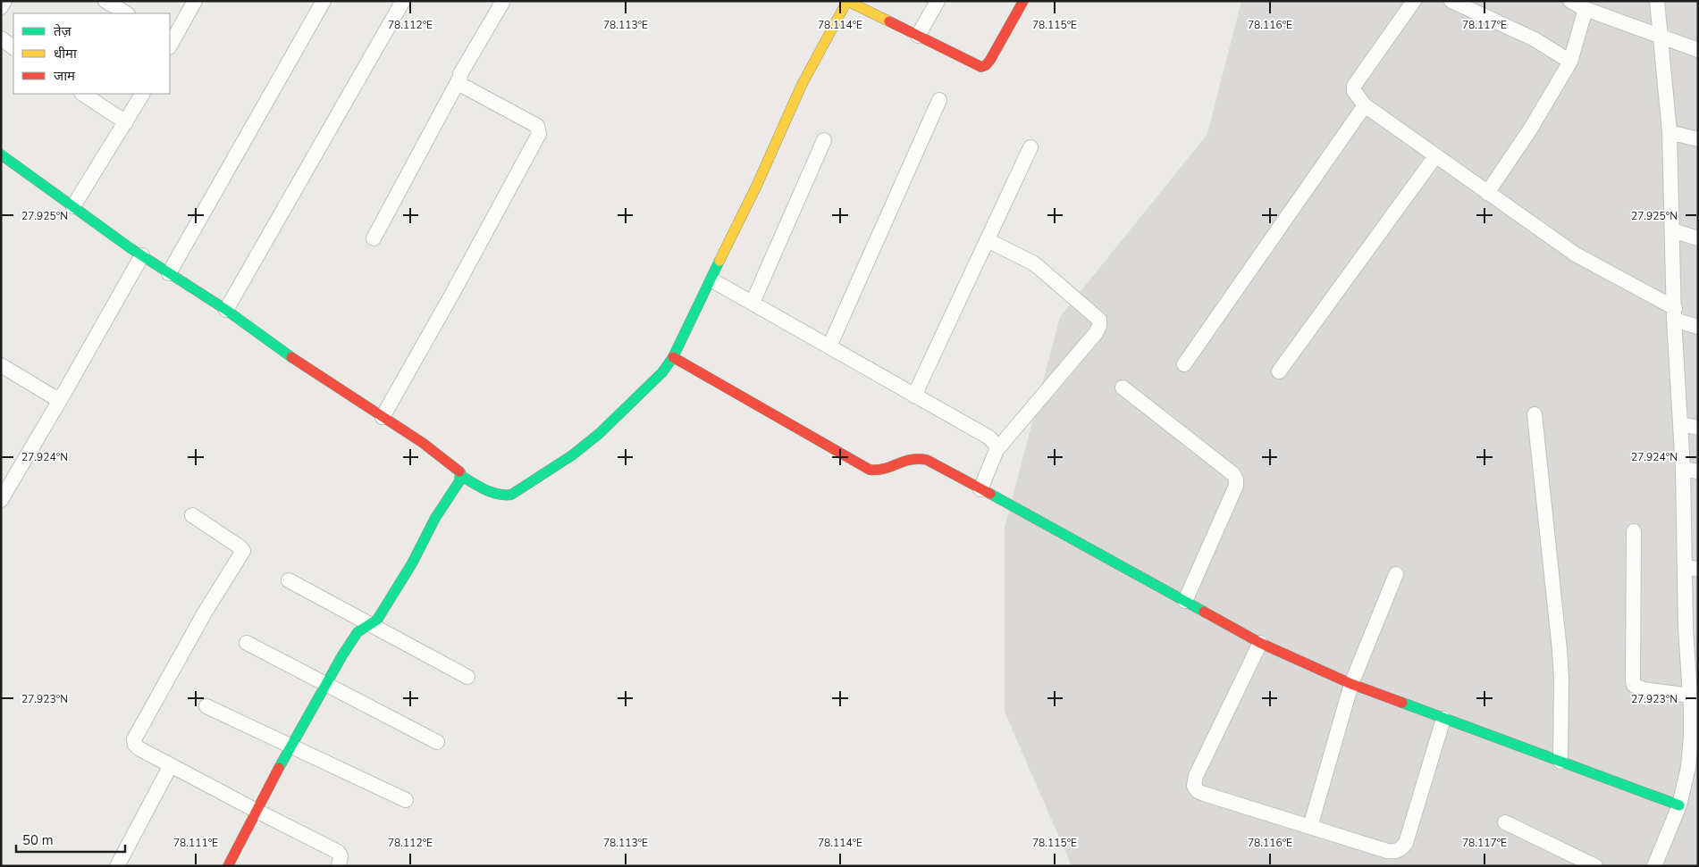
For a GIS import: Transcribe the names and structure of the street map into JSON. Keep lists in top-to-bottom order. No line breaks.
{"legend":["तेज़","धीमा","जाम"],"scale_bar":"50 m","coordinates":["78.112°E","78.113°E","78.114°E","78.115°E","78.116°E","78.117°E","27.925°N","27.924°N","27.923°N","78.111°E"]}
